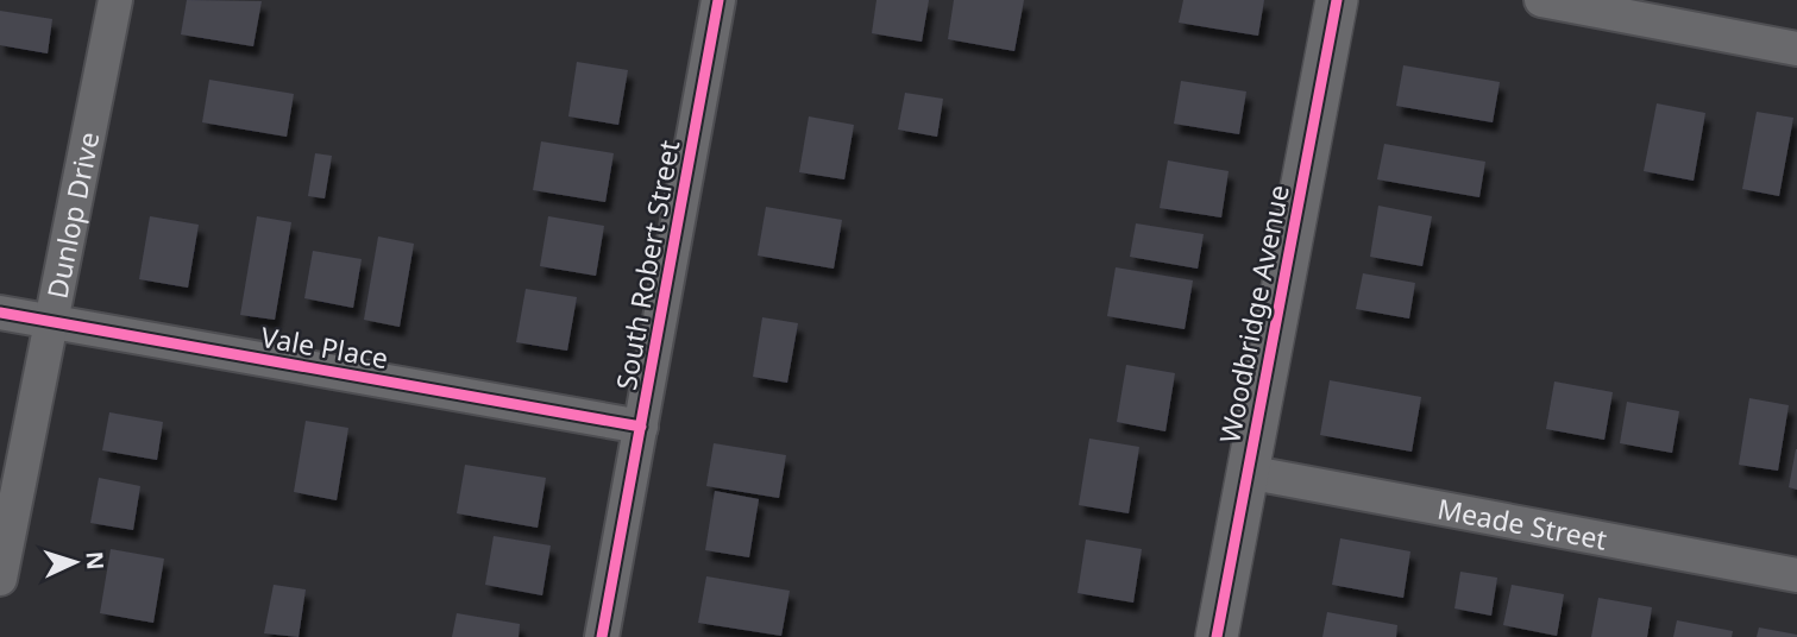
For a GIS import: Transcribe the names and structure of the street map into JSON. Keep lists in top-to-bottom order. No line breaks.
{"streets":{"street":["Dunlop Drive","South Robert Street","Woodbridge Avenue","Vale Place","Meade Street"]},"crossings":[["Dunlop Drive","Vale Place"],["South Robert Street","Vale Place"],["Woodbridge Avenue","Meade Street"]],"north":"right"}
